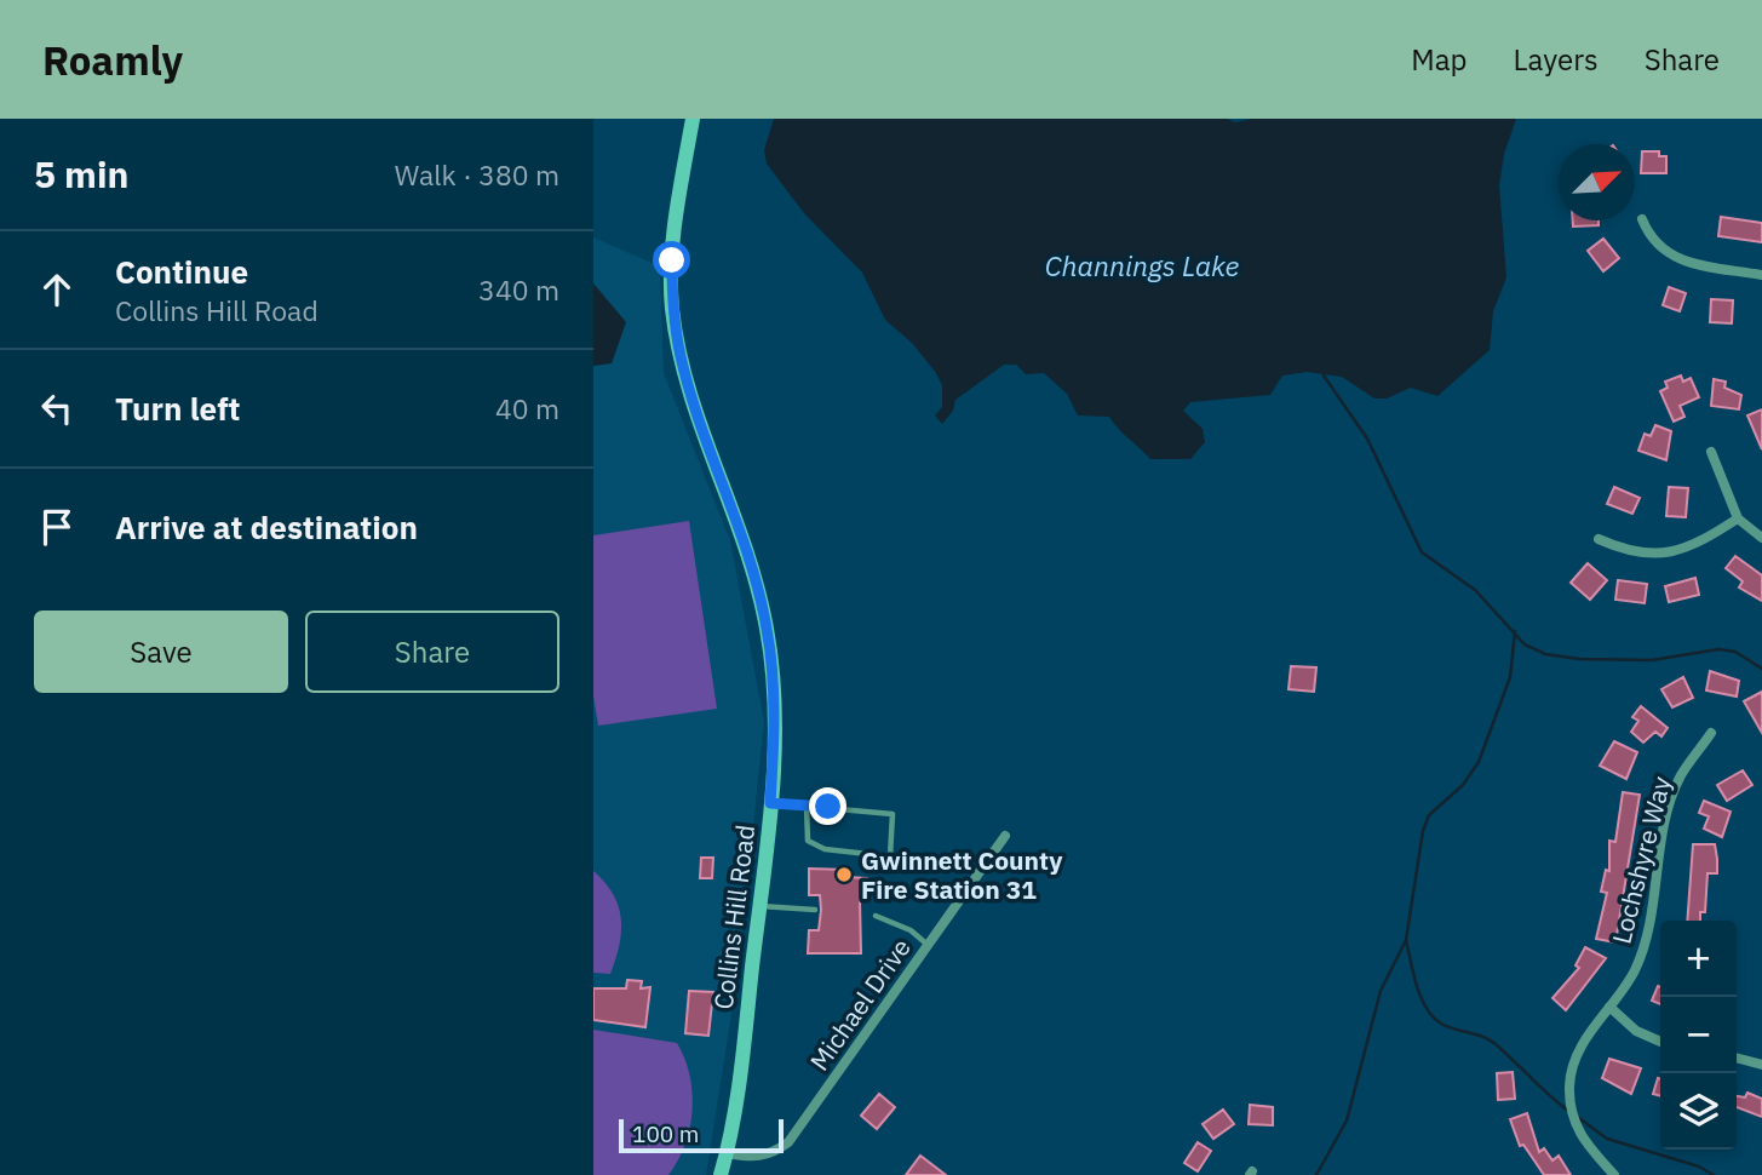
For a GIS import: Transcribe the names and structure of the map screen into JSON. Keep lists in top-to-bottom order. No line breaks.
{"streets":{"street":["Lochshyre Way","Collins Hill Road","Michael Drive"]},"crossings":[["Collins Hill Road","Michael Drive"]],"water":["Channings Lake"],"places":["Gwinnett County Fire Station 31"],"scale_bar":"100 m","north":"top right","page":{"header":"Roamly","nav":["Map","Layers","Share"],"heading":["5 min","Walk · 380 m"],"list":[["Continue","Collins Hill Road","340 m"],["Turn left","40 m"],"Arrive at destination"],"buttons":["Save","Share"],"map_buttons":["+","−"],"scale":"100 m"}}
